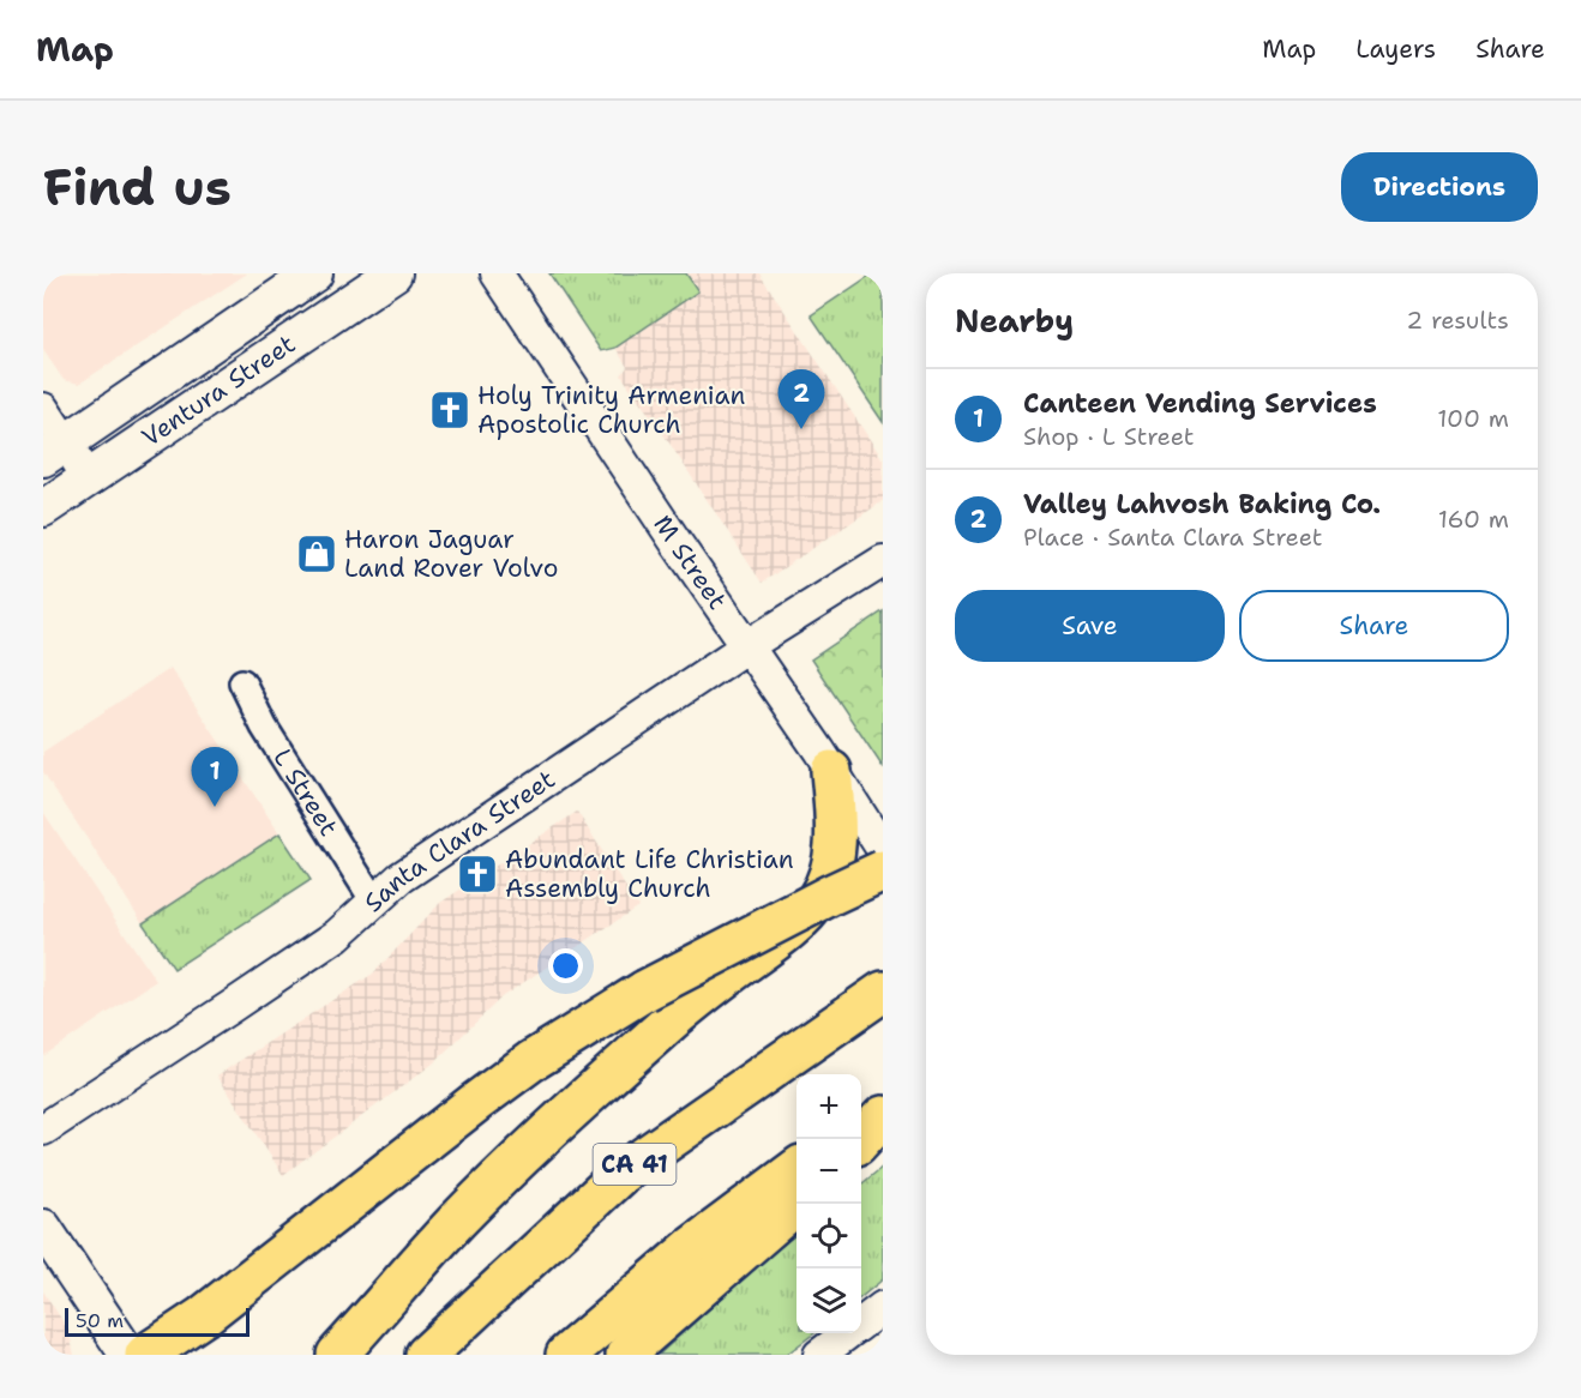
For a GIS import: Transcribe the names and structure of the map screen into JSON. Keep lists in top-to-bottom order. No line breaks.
{"streets":{"highway":["CA 41"],"main road":["Ventura Street"],"street":["M Street","L Street","Santa Clara Street"]},"crossings":[["M Street","Santa Clara Street"],["L Street","Santa Clara Street"]],"places":{"church":["Holy Trinity Armenian Apostolic Church","Abundant Life Christian Assembly Church"],"shop":["Haron Jaguar Land Rover Volvo"]},"scale_bar":"50 m","page":{"header":"Map","nav":["Map","Layers","Share"],"buttons":["Directions",["Save","Share"]],"title":"Find us","heading":["Nearby","2 results"],"list":[{"mark":"1","name":"Canteen Vending Services","note":"Shop · L Street","value":"100 m"},{"mark":"2","name":"Valley Lahvosh Baking Co.","note":"Place · Santa Clara Street","value":"160 m"}],"pins":["2","1"],"map_buttons":["+","−"],"scale":"50 m"}}
